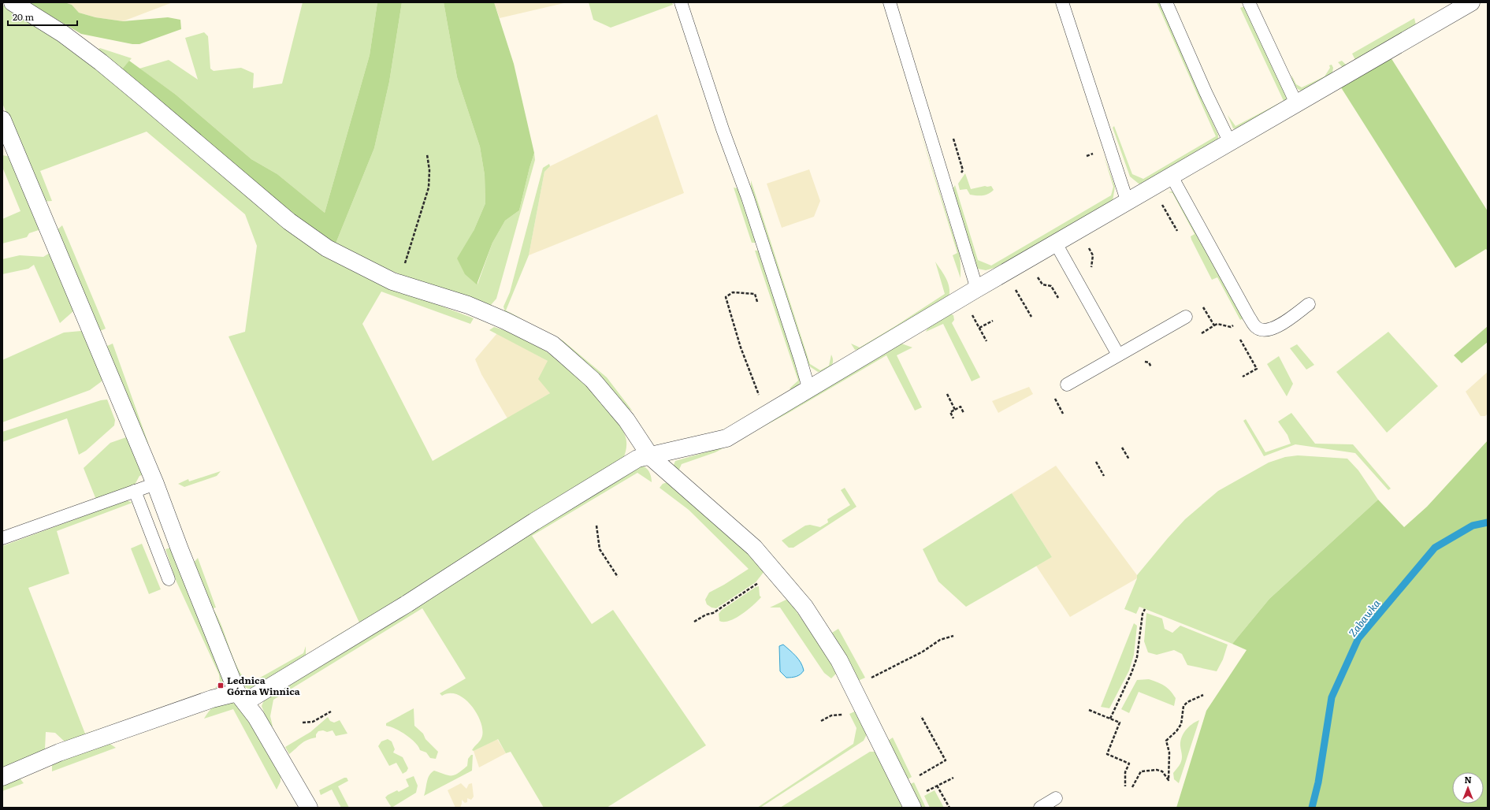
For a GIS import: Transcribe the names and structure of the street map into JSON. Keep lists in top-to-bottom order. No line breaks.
{"water":["Zabawka"],"places":{"transit":["Lednica Górna Winnica"]},"scale_bar":"20 m","north":"top"}
